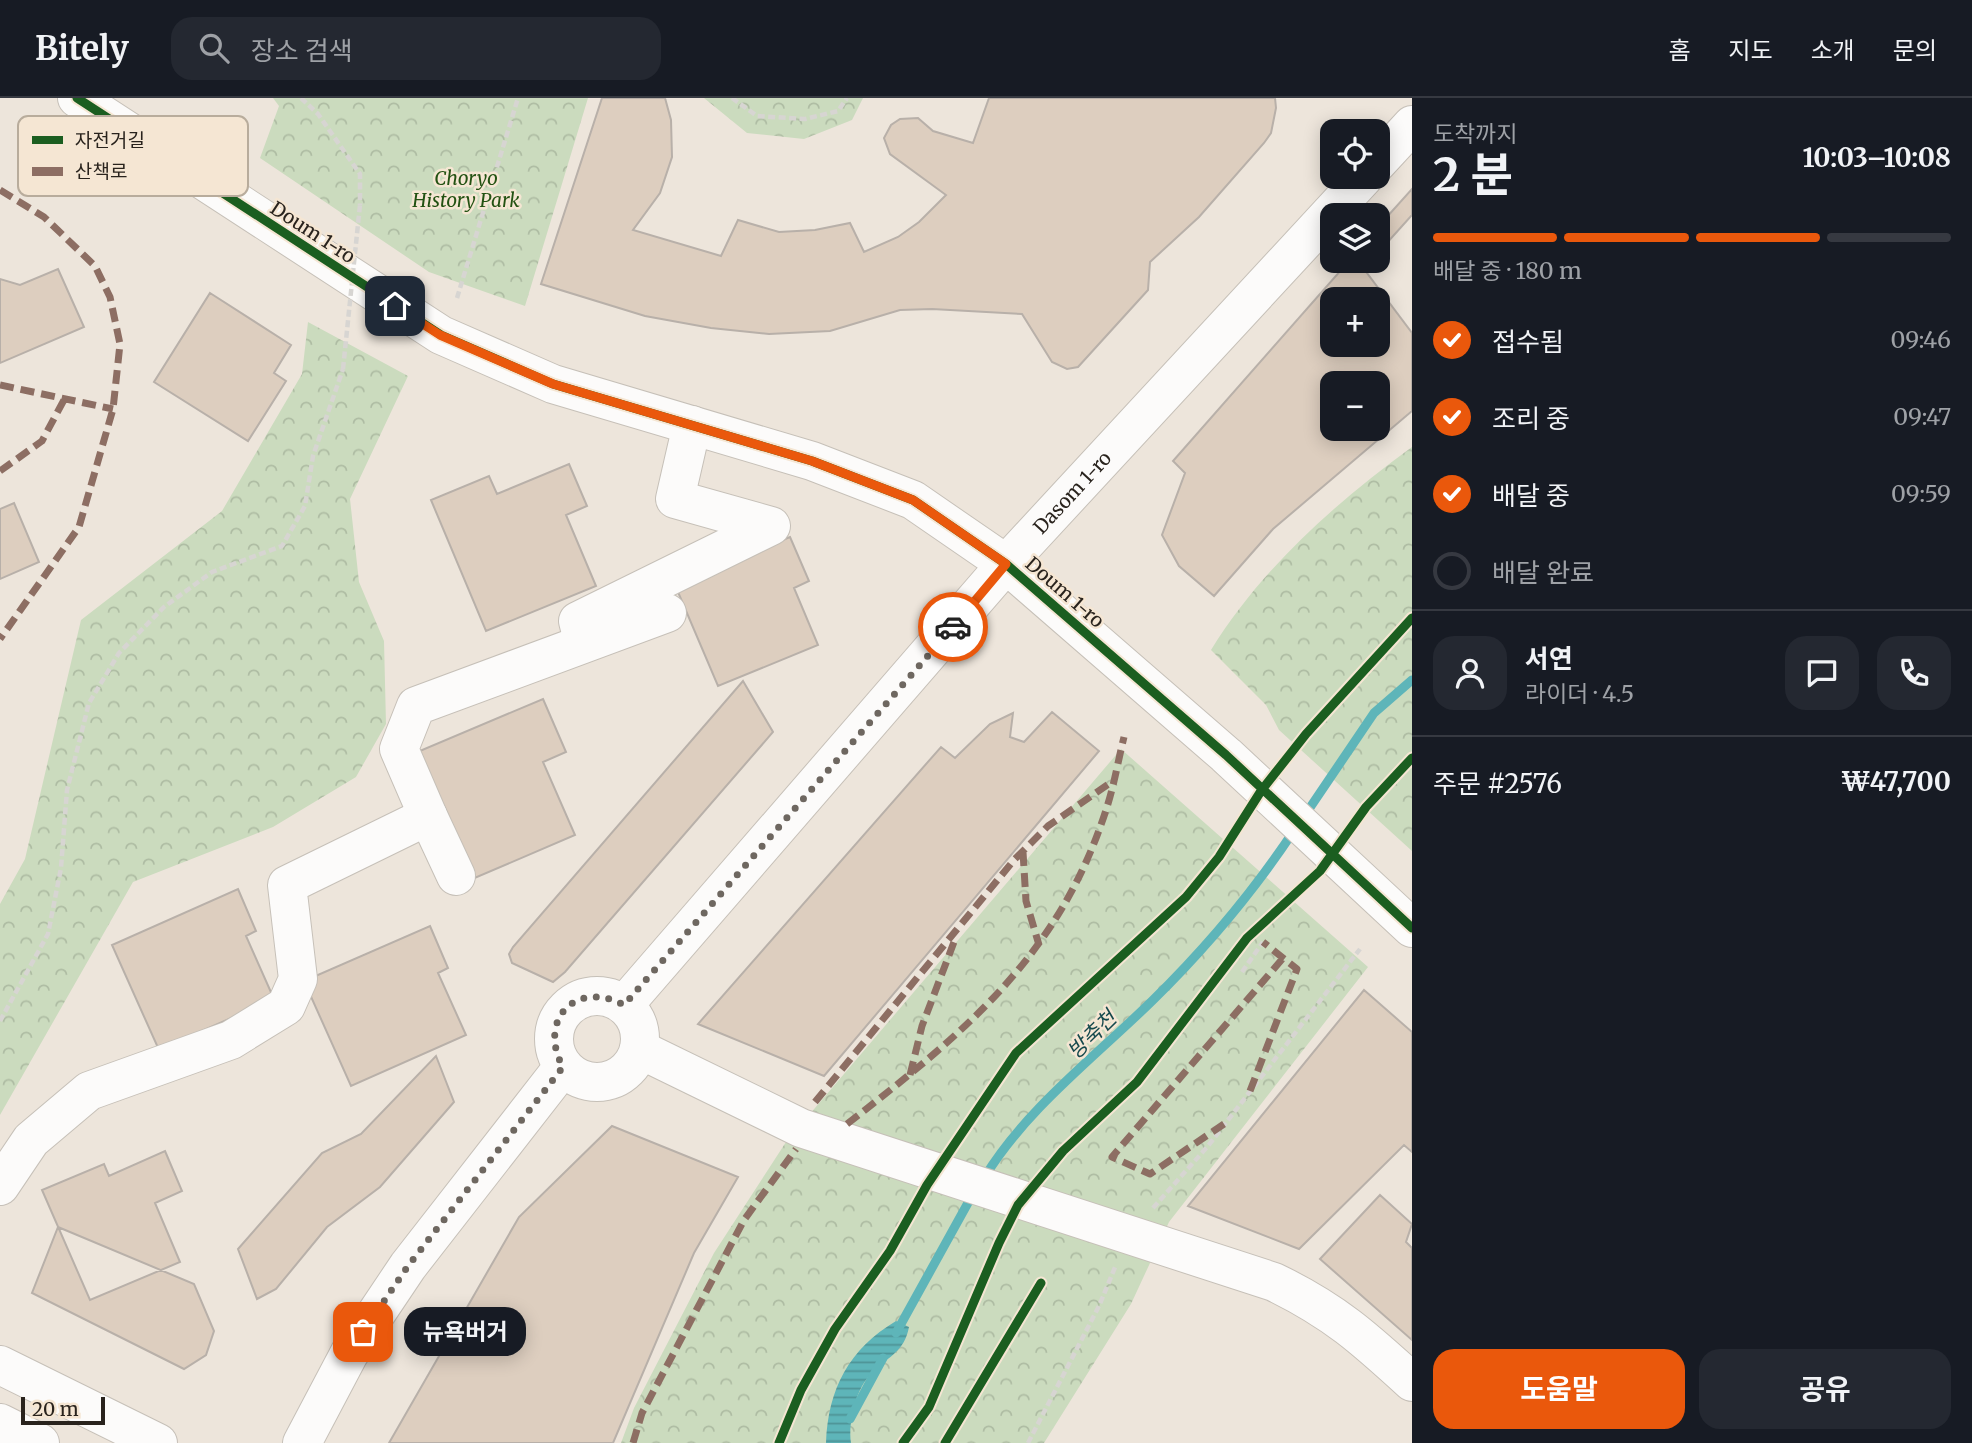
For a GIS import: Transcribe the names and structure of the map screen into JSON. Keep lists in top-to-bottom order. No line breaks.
{"streets":{"street":["Doum 1-ro","Dasom 1-ro"]},"crossings":[["Doum 1-ro","Dasom 1-ro"]],"water":["방축천"],"parks":["Choryo History Park"],"places":["뉴욕버거"],"legend":["자전거길","산책로"],"scale_bar":"20 m","page":{"header":"Bitely","search":"장소 검색","nav":["홈","지도","소개","문의"],"heading":["2 분","도착까지","10:03–10:08"],"panel":["서연","라이더 · 4.5","주문 #2576","₩47,700"],"map_buttons":["+","−"],"bar":"배달 중 · 180 m","list":[["접수됨","09:46"],["조리 중","09:47"],["배달 중","09:59"],"배달 완료"],"bubble":"뉴욕버거","buttons":["도움말","공유"],"scale":"20 m"}}
